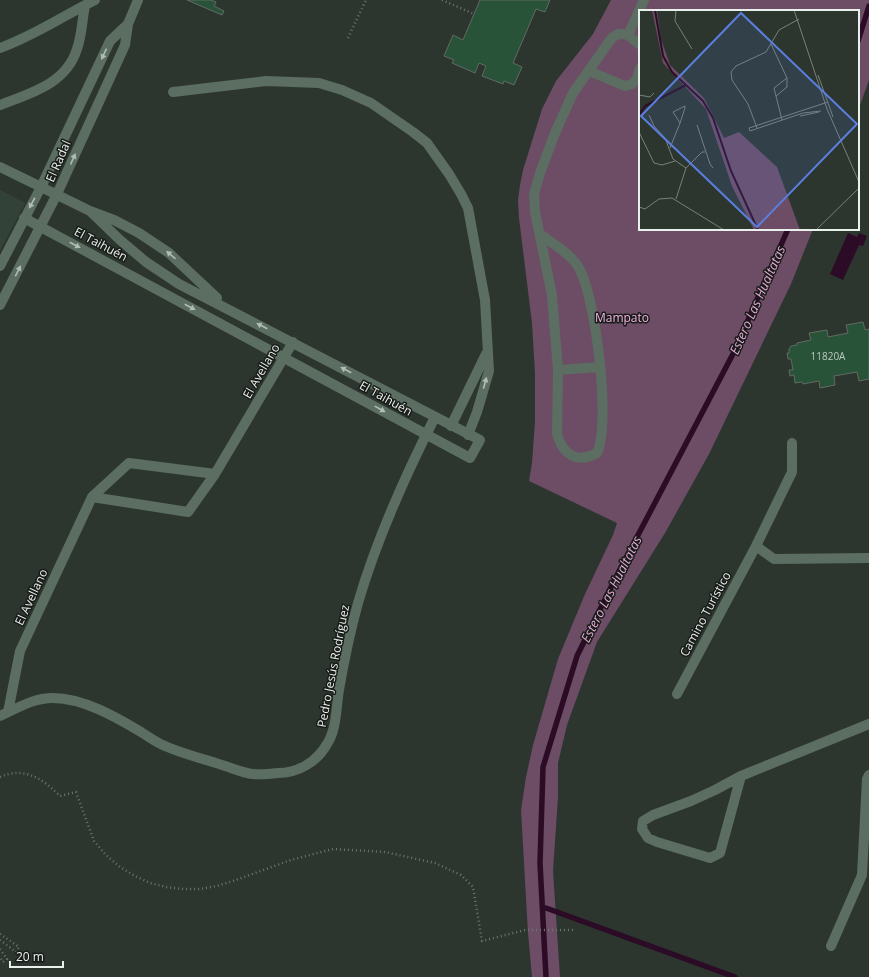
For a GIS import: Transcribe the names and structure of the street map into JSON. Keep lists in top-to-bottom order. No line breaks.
{"streets":{"street":["El Radal","El Taihuén","El Avellano","Camino Turístico","Pedro Jesús Rodríguez"]},"crossings":[["El Radal","El Taihuén"],["El Taihuén","El Avellano"],["El Taihuén","Pedro Jesús Rodríguez"],["El Avellano","Pedro Jesús Rodríguez"]],"water":["Estero Las Hualtatas"],"parks":["Mampato"],"house_numbers":["11820A"],"scale_bar":"20 m"}
